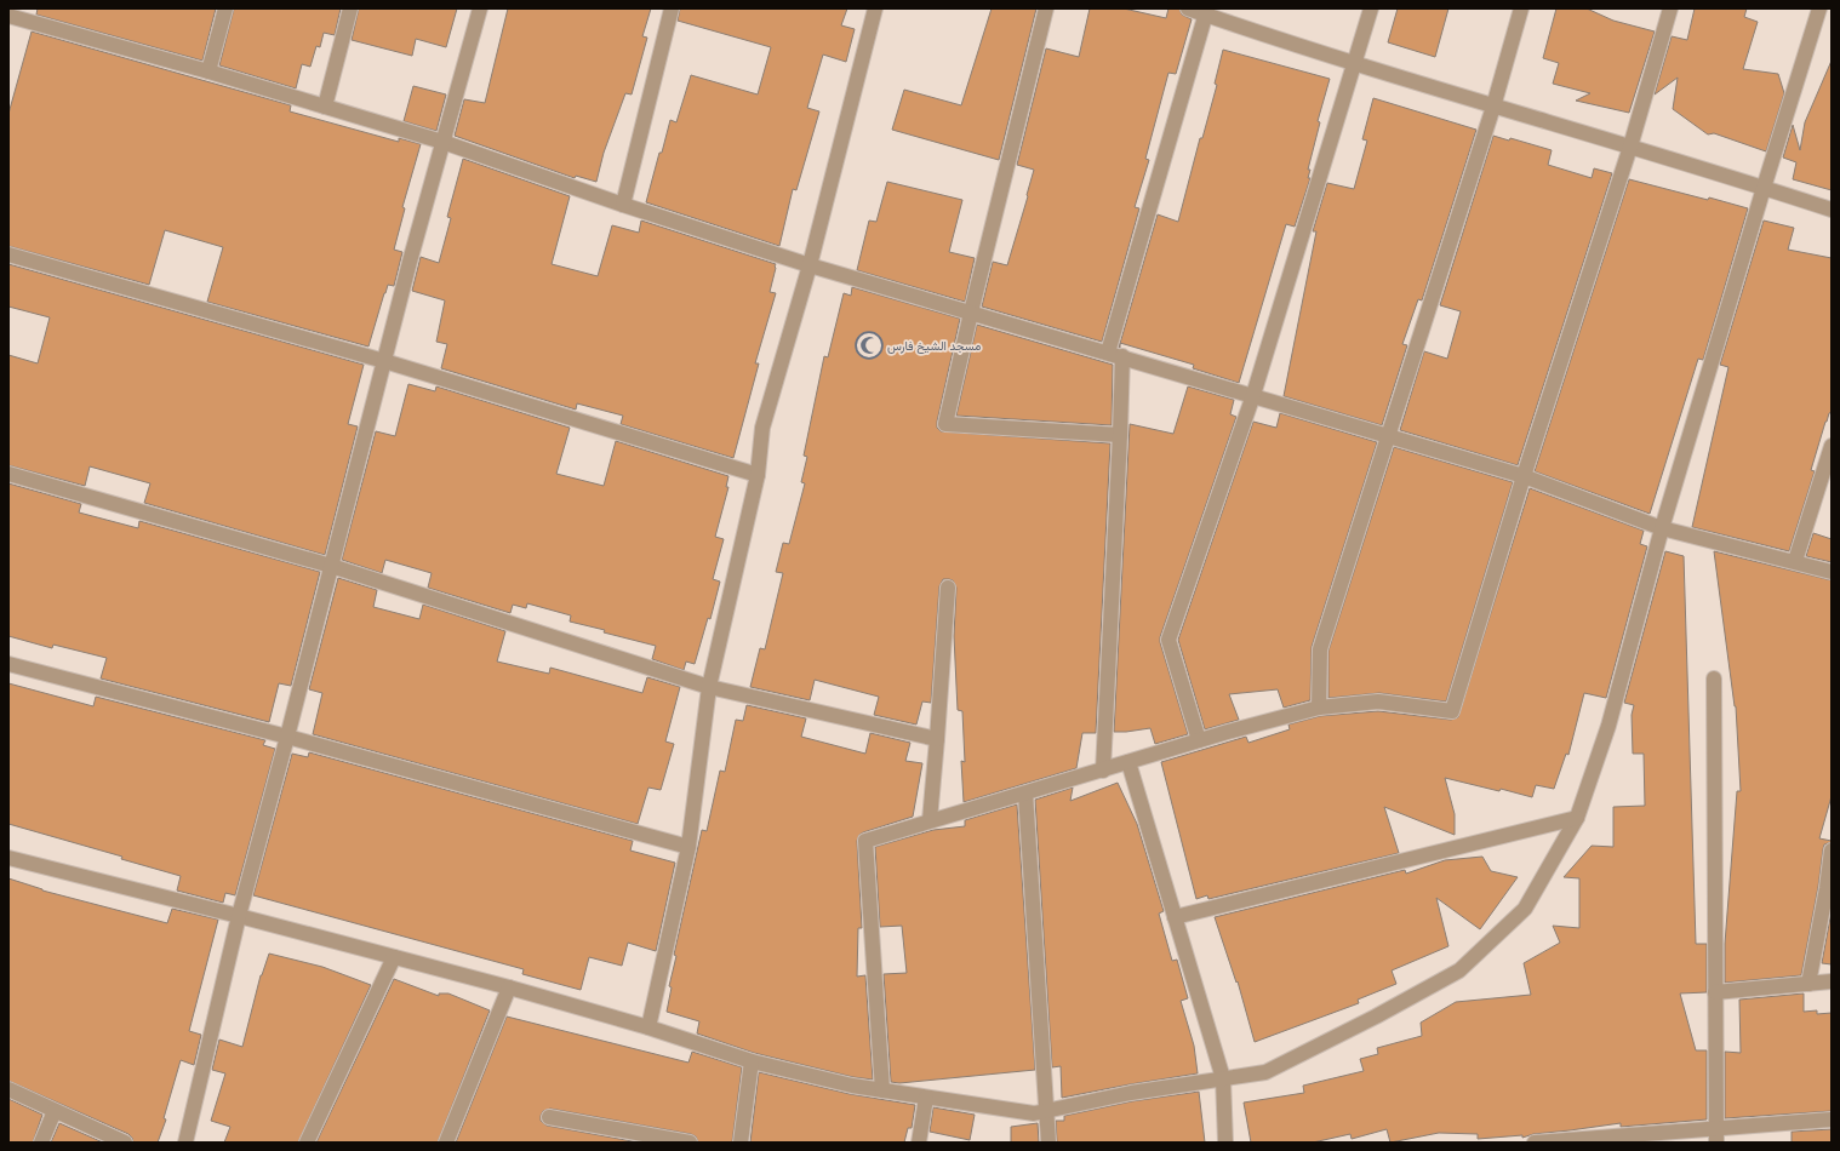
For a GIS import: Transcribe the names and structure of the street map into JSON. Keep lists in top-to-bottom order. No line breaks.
{"places":{"mosque":["مسجد الشيخ فارس"]}}
